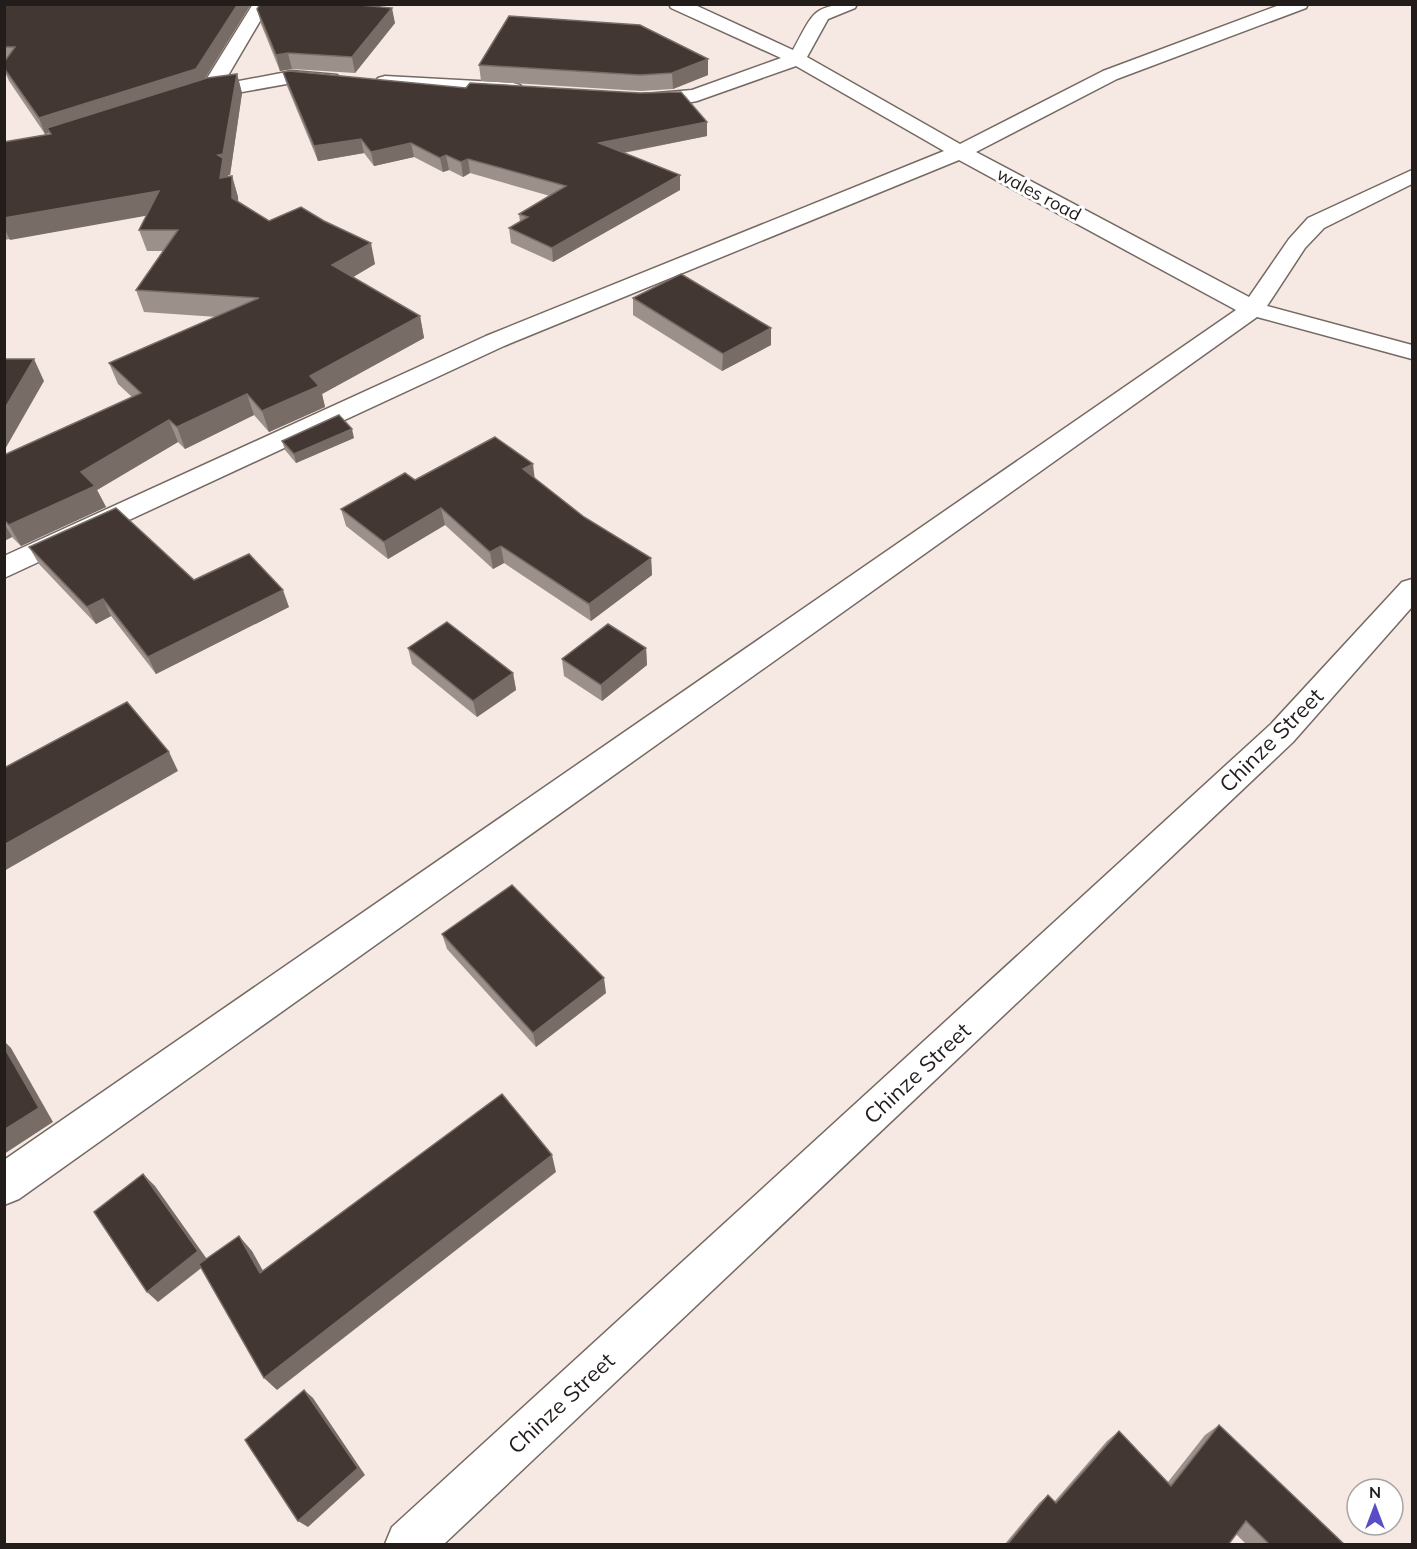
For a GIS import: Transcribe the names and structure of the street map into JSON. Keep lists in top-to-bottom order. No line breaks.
{"streets":{"street":["wales road","Chinze Street"]},"north":"top"}
